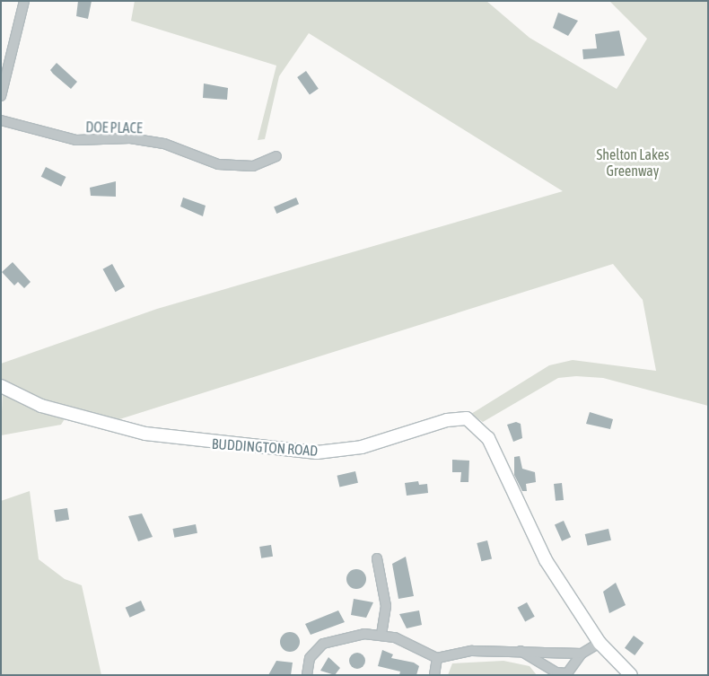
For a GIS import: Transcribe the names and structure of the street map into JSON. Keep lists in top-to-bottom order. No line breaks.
{"streets":{"street":["DOE PLACE","BUDDINGTON ROAD"]},"parks":["Shelton Lakes Greenway"]}
